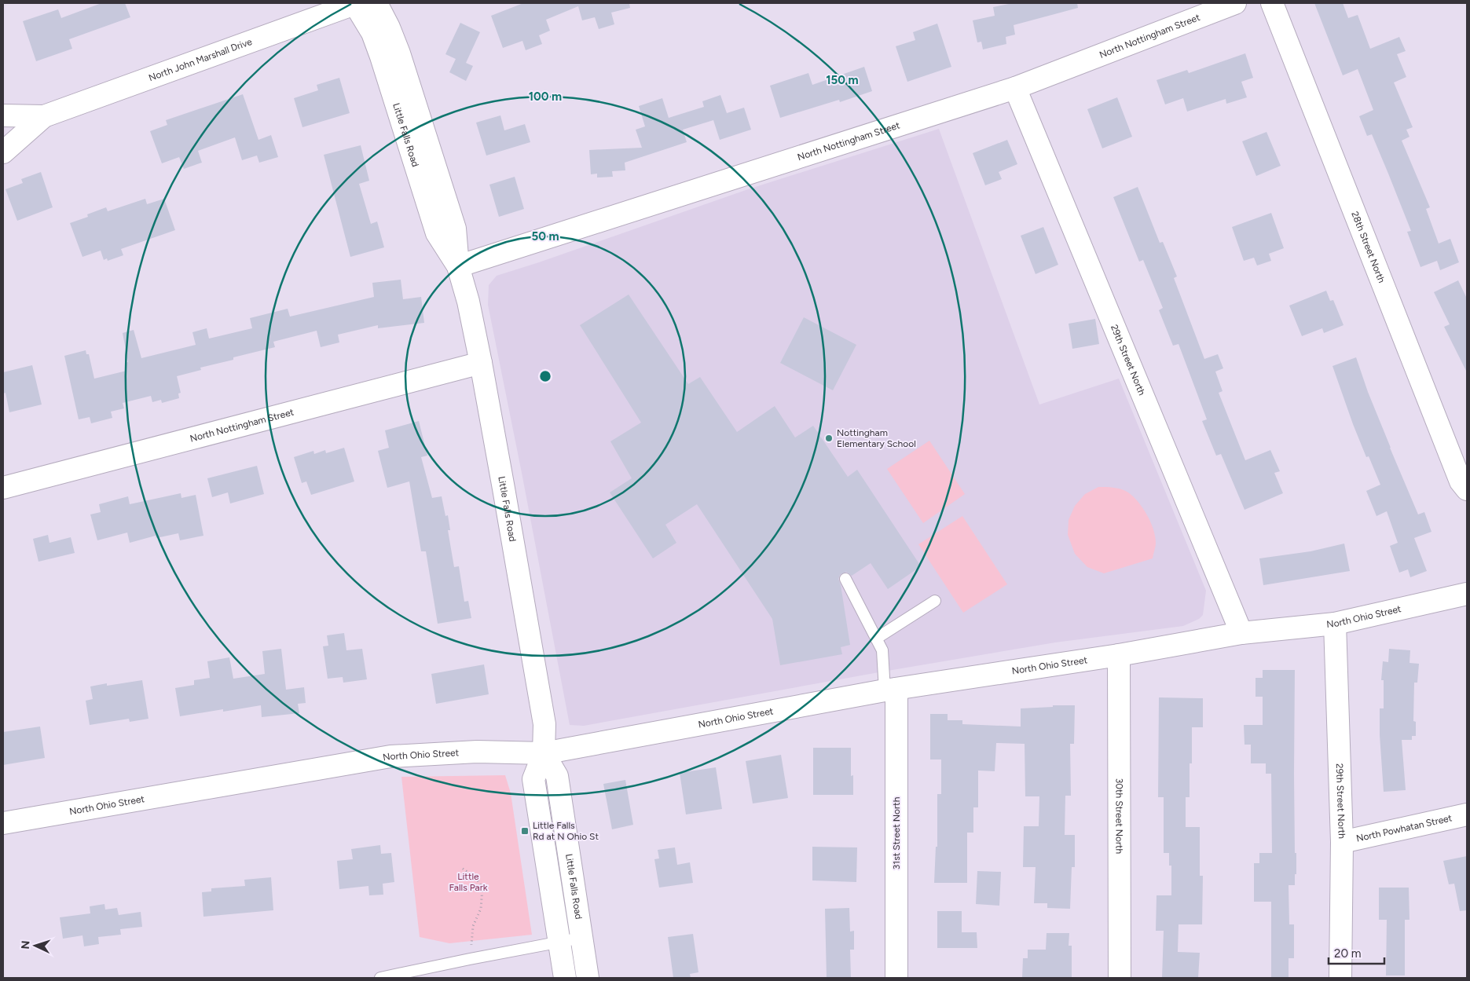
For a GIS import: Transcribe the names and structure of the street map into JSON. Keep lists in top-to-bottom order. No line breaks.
{"streets":{"street":["North Nottingham Street","North John Marshall Drive","Little Falls Road","28th Street North","29th Street North","North Ohio Street","30th Street North","North Powhatan Street","31st Street North"]},"crossings":[["North Nottingham Street","Little Falls Road"],["North Nottingham Street","29th Street North"],["North John Marshall Drive","Little Falls Road"],["Little Falls Road","North Ohio Street"],["29th Street North","North Ohio Street"],["29th Street North","North Powhatan Street"],["North Ohio Street","30th Street North"],["North Ohio Street","31st Street North"]],"parks":["Little Falls Park"],"places":{"other":["Nottingham Elementary School"],"transit":["Little Falls Rd at N Ohio St"]},"scale_bar":"20 m","north":"left","rings":["150 m","100 m","50 m"]}
